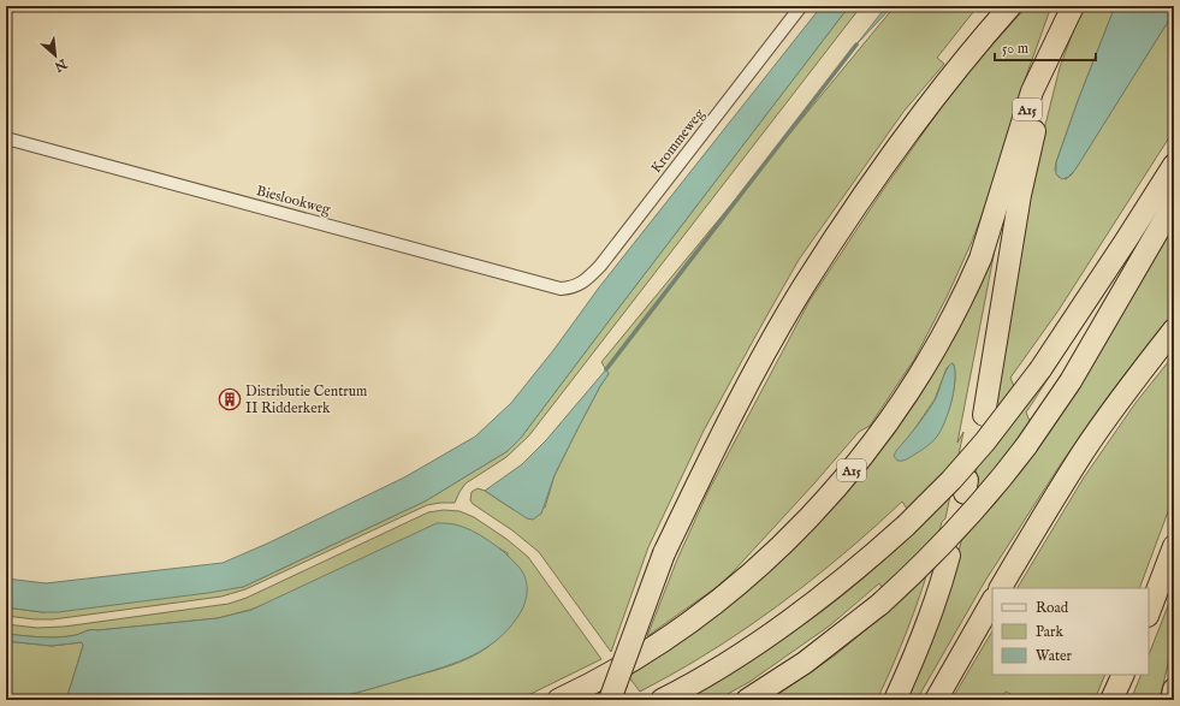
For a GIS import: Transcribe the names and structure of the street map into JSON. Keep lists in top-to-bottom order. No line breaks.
{"streets":{"highway":["A15"],"street":["Krommeweg","Bieslookweg"]},"crossings":[["Krommeweg","Bieslookweg"]],"places":{"building":["Distributie Centrum II Ridderkerk"]},"legend":["Road","Park","Water"],"scale_bar":"50 m","north":"bottom right"}
